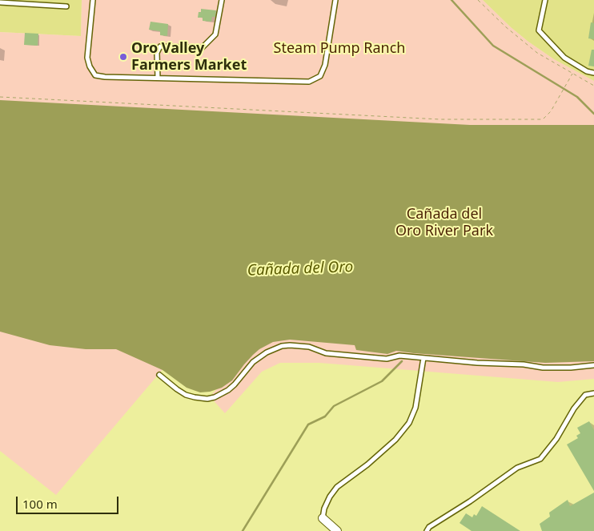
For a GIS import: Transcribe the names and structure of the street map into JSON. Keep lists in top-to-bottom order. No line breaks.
{"water":["Cañada del Oro"],"parks":["Steam Pump Ranch","Cañada del Oro River Park"],"places":["Oro Valley Farmers Market"],"scale_bar":"100 m"}
